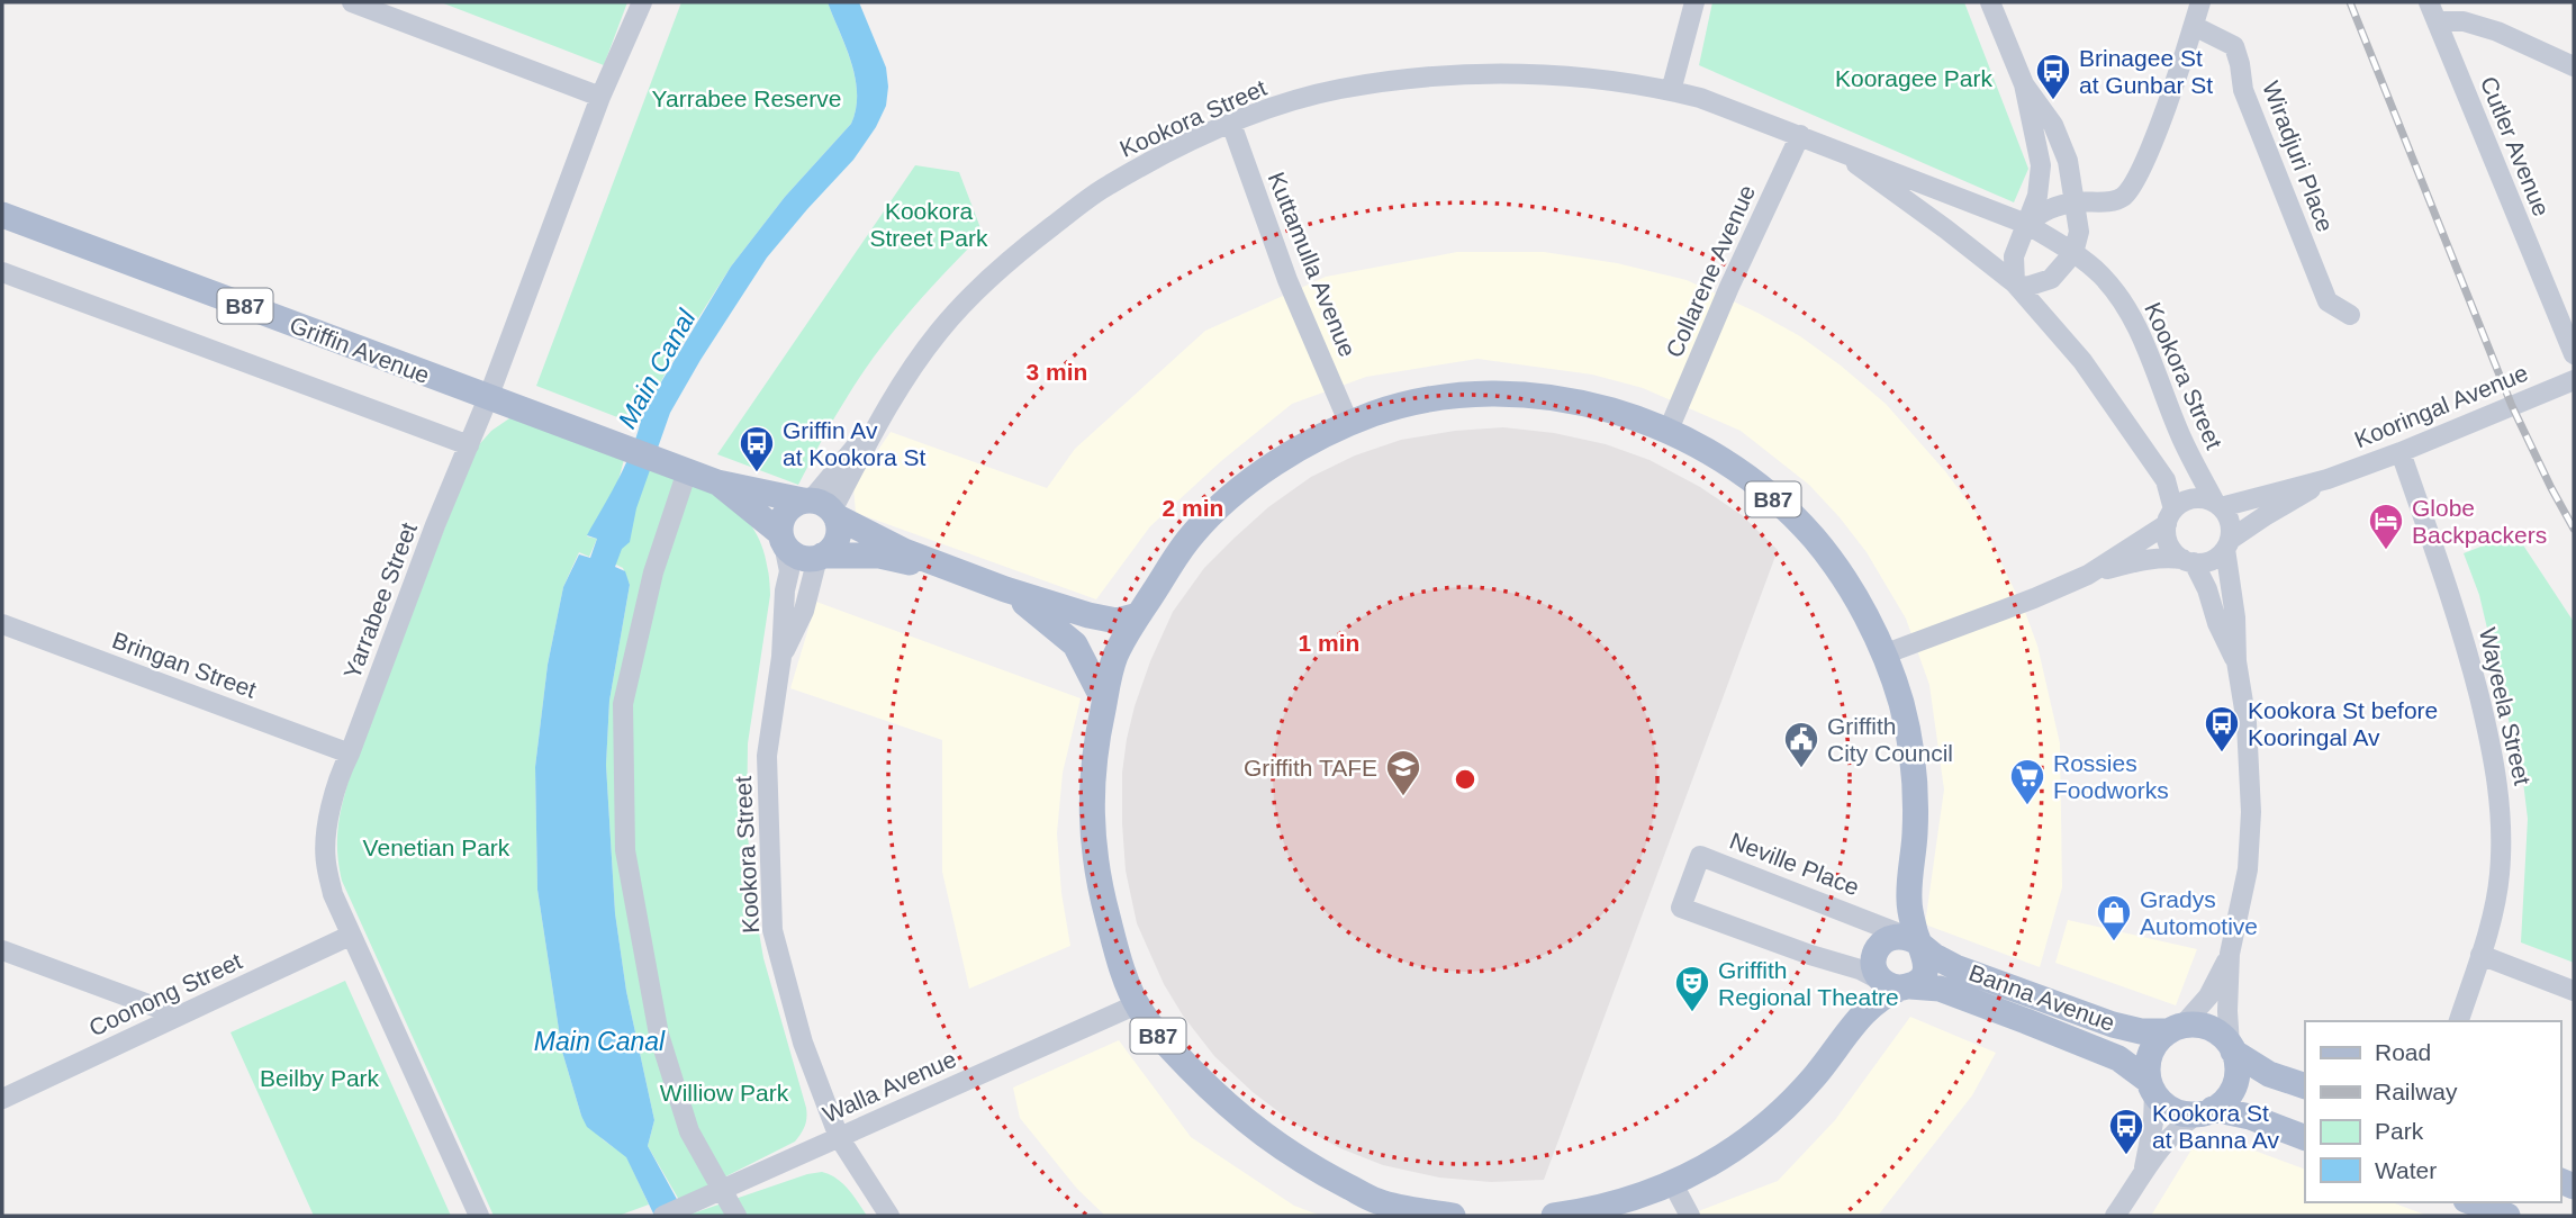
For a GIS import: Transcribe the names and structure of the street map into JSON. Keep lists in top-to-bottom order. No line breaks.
{"streets":{"main road":["B87","Griffin Avenue","Banna Avenue"],"street":["Kookora Street","Cutler Avenue","Wiradjuri Place","Kuttamulla Avenue","Collarene Avenue","Kooringal Avenue","Yarrabee Street","Bringan Street","Wayeela Street","Neville Place","Coonong Street","Walla Avenue"]},"crossings":[["Kookora Street","Kuttamulla Avenue"],["Kookora Street","Collarene Avenue"],["Kookora Street","B87"],["Kookora Street","Griffin Avenue"],["Kookora Street","Kooringal Avenue"],["Kookora Street","Walla Avenue"],["Kuttamulla Avenue","B87"],["Collarene Avenue","B87"],["B87","Griffin Avenue"],["B87","Neville Place"],["B87","Banna Avenue"],["B87","Walla Avenue"],["Griffin Avenue","Yarrabee Street"],["Kooringal Avenue","Wayeela Street"],["Yarrabee Street","Bringan Street"],["Yarrabee Street","Coonong Street"],["Neville Place","Banna Avenue"]],"water":["Main Canal"],"parks":["Kooragee Park","Yarrabee Reserve","Kookora Street Park","Venetian Park","Beilby Park","Williow Park"],"places":{"bus stop":["Brinagee St at Gunbar St","Griffin Av at Kookora St","Kookora St before Kooringal Av","Kookora St at Banna Av"],"hotel":["Globe Backpackers"],"public building":["Griffith City Council"],"school or university":["Griffith TAFE"],"supermarket":["Rossies Foodworks"],"shop":["Gradys Automotive"],"theatre":["Griffith Regional Theatre"]},"legend":["Road","Railway","Park","Water"],"rings":["3 min","2 min","1 min"]}
